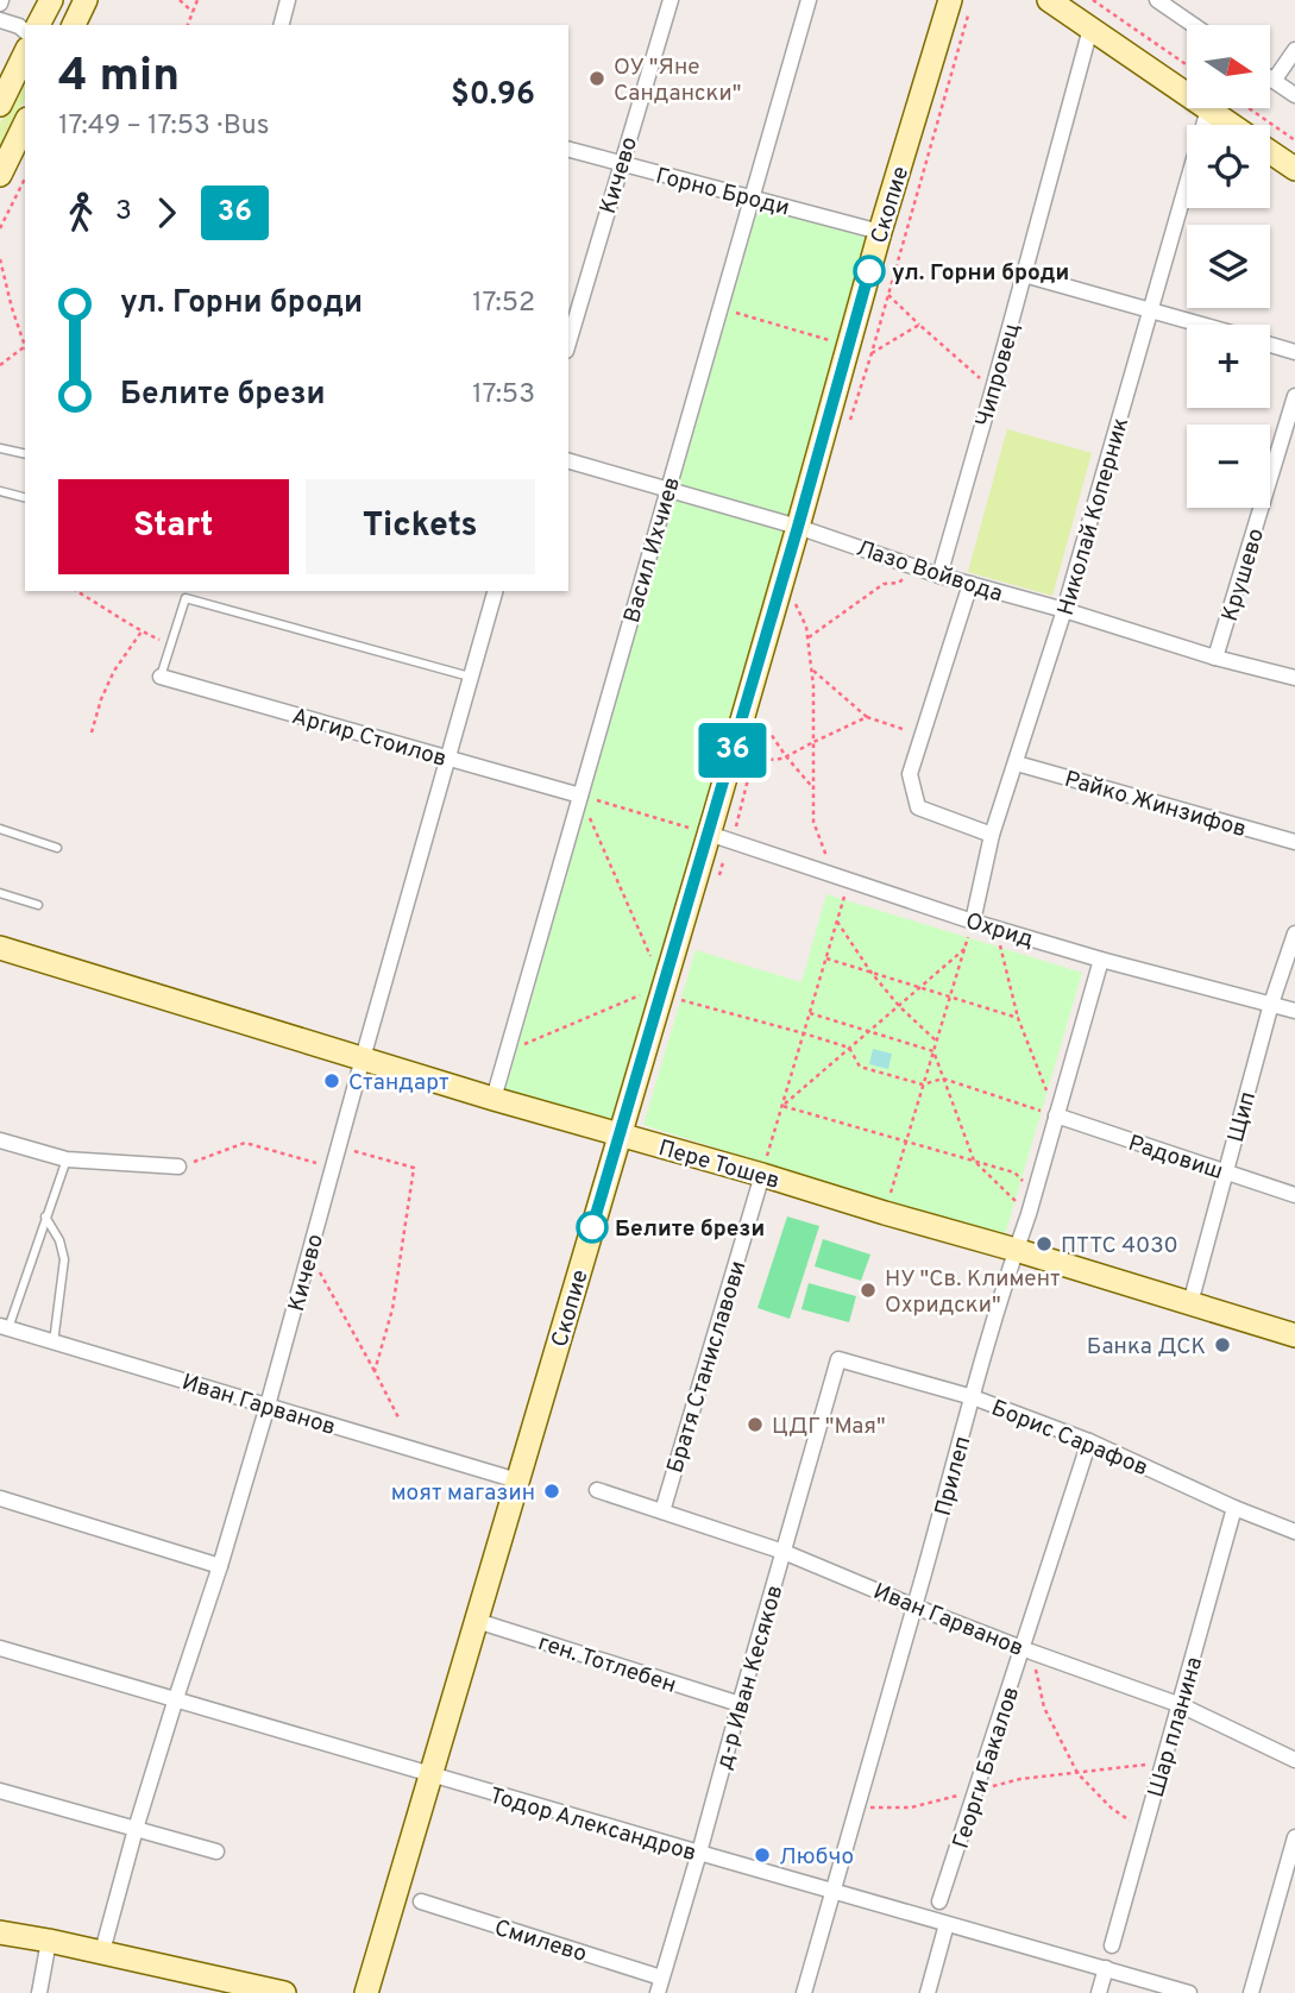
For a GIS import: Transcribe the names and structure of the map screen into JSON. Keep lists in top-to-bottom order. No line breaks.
{"streets":{"street":["Кичево","Горно Броди","Скопие","Чипровец","Николай Коперник","Васил Ихчиев","Лазо Войвода","Крушево","Аргир Стоилов","Райко Жинзифов","Охрид","Щип","Радовиш","Пере Тошев","Братя Станиславови","Иван Гарванов","Борис Сарафов","Прилеп","ген. Тотлебен","д-р Иван Кесяков","Шар планина","Георги Бакалов","Тодор Александров","Смилево"]},"crossings":[["Кичево","Горно Броди"],["Кичево","Аргир Стоилов"],["Кичево","Пере Тошев"],["Кичево","Иван Гарванов"],["Кичево","Тодор Александров"],["Горно Броди","Скопие"],["Горно Броди","Васил Ихчиев"],["Скопие","Лазо Войвода"],["Скопие","Охрид"],["Скопие","Пере Тошев"],["Скопие","Иван Гарванов"],["Скопие","ген. Тотлебен"],["Скопие","Тодор Александров"],["Чипровец","Лазо Войвода"],["Николай Коперник","Лазо Войвода"],["Николай Коперник","Райко Жинзифов"],["Николай Коперник","Охрид"],["Васил Ихчиев","Лазо Войвода"],["Васил Ихчиев","Аргир Стоилов"],["Васил Ихчиев","Пере Тошев"],["Лазо Войвода","Крушево"],["Охрид","Щип"],["Охрид","Прилеп"],["Щип","Радовиш"],["Щип","Пере Тошев"],["Радовиш","Прилеп"],["Пере Тошев","Братя Станиславови"],["Пере Тошев","Прилеп"],["Братя Станиславови","Иван Гарванов"],["Иван Гарванов","Прилеп"],["Иван Гарванов","д-р Иван Кесяков"],["Иван Гарванов","Шар планина"],["Иван Гарванов","Георги Бакалов"],["Борис Сарафов","Прилеп"],["Борис Сарафов","д-р Иван Кесяков"],["Борис Сарафов","Шар планина"],["Борис Сарафов","Георги Бакалов"],["Прилеп","Тодор Александров"],["ген. Тотлебен","д-р Иван Кесяков"],["д-р Иван Кесяков","Тодор Александров"],["д-р Иван Кесяков","Смилево"]],"places":["ОУ \"Яне Сандански\"","ул. Горни броди","Стандарт","Белите брези","ПТТС 4030","НУ \"Св. Климент Охридски\"","Банка ДСК","ЦДГ \"Мая\"","моят магазин","Любчо"],"lines":["bus line 36"],"north":"right","page":{"on_map":"36","map_buttons":["+","−"],"heading":["4 min","17:49 – 17:53 · Bus","$0.96"],"legs":["3","36"],"list":[{"name":"ул. Горни броди","value":"17:52"},{"name":"Белите брези","value":"17:53"}],"buttons":["Start","Tickets"]}}
